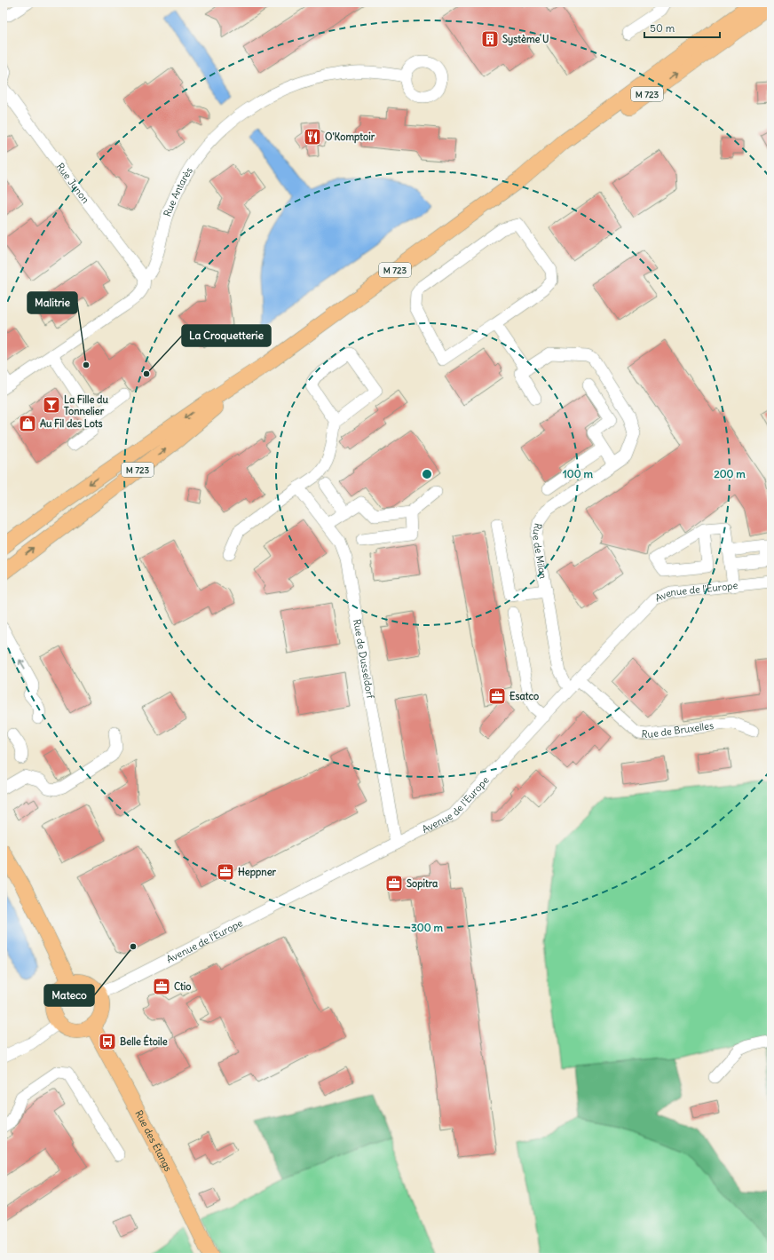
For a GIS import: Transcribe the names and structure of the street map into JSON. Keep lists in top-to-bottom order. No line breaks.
{"streets":{"main road":["M 723","Rue des Étangs"],"street":["Rue Junon","Rue Antarès","Rue de Milan","Avenue de l'Europe","Rue de Dusseldorf","Rue de Bruxelles"]},"crossings":[["Rue Junon","Rue Antarès"],["Rue de Milan","Avenue de l'Europe"],["Avenue de l'Europe","Rue de Dusseldorf"],["Avenue de l'Europe","Rue de Bruxelles"],["Avenue de l'Europe","Rue des Étangs"]],"places":{"building":["Système U"],"restaurant":["O'Komptoir"],"other":["Malitrie","La Croquetterie","Mateco"],"bar":["La Fille du Tonnelier"],"shop":["Au Fil des Lots"],"office":["Esatco","Heppner","Sopitra","Ctio"],"bus stop":["Belle Étoile"]},"scale_bar":"50 m","rings":["100 m","200 m","300 m"]}
